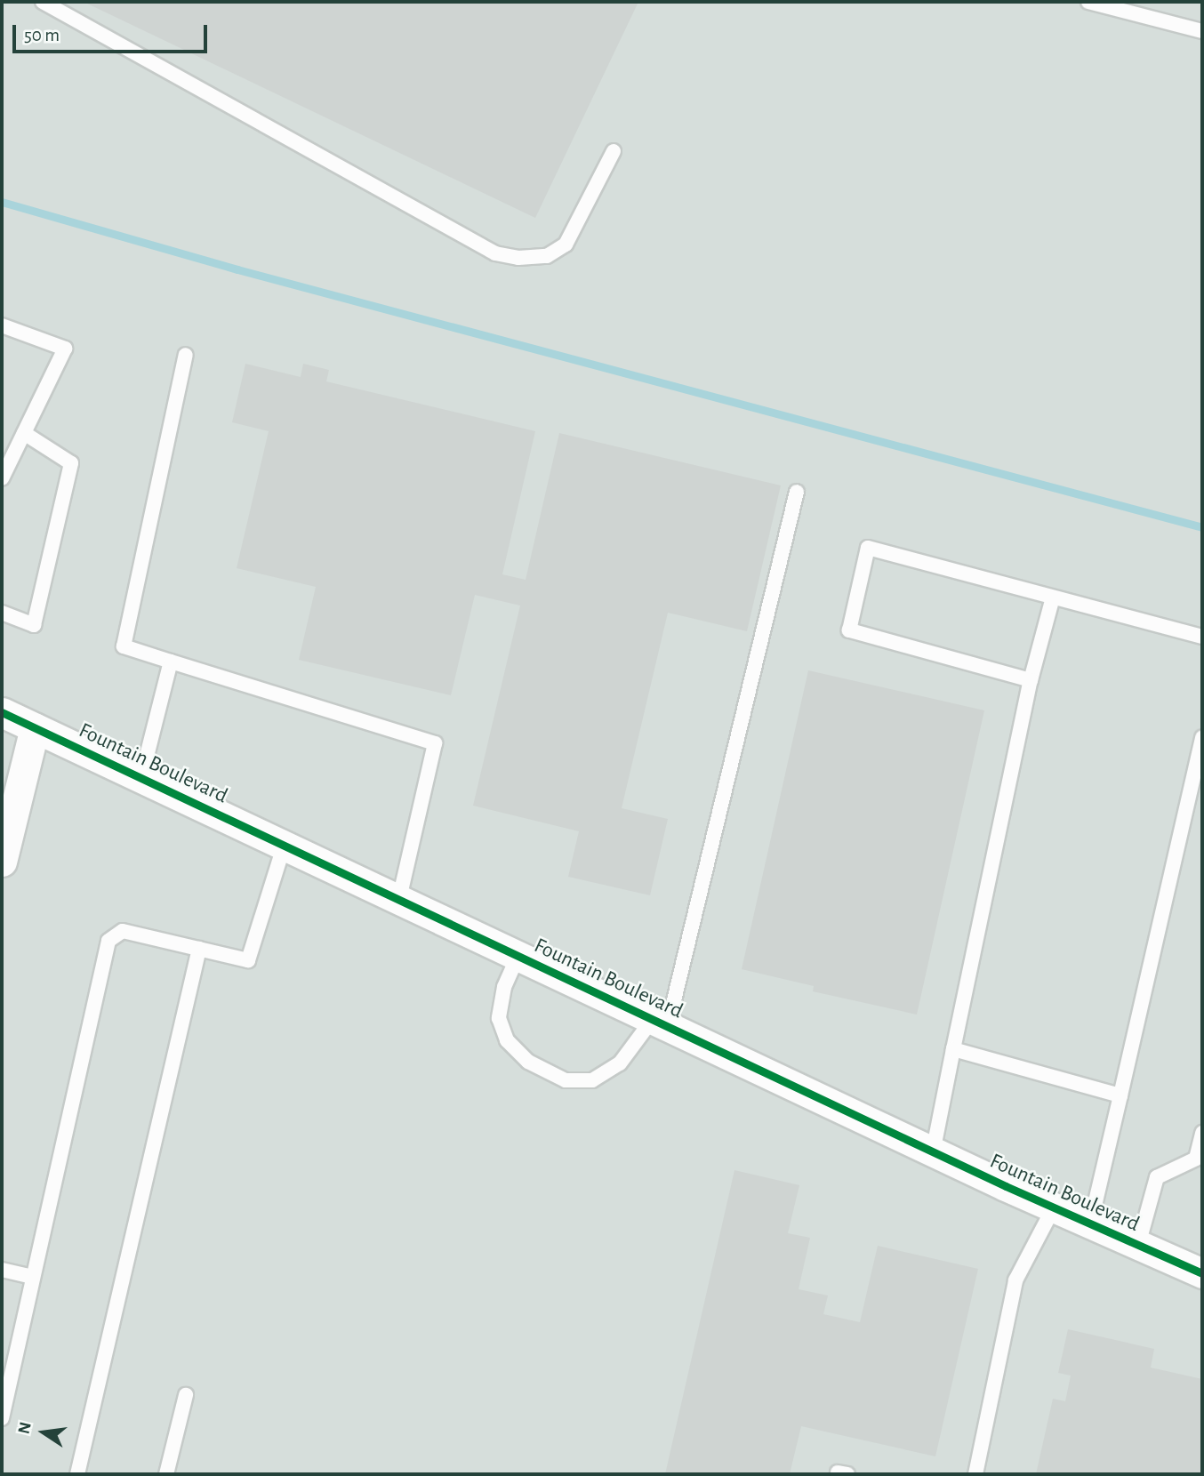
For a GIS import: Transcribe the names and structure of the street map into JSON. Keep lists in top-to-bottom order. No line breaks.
{"streets":{"street":["Fountain Boulevard"]},"scale_bar":"50 m","north":"left"}
